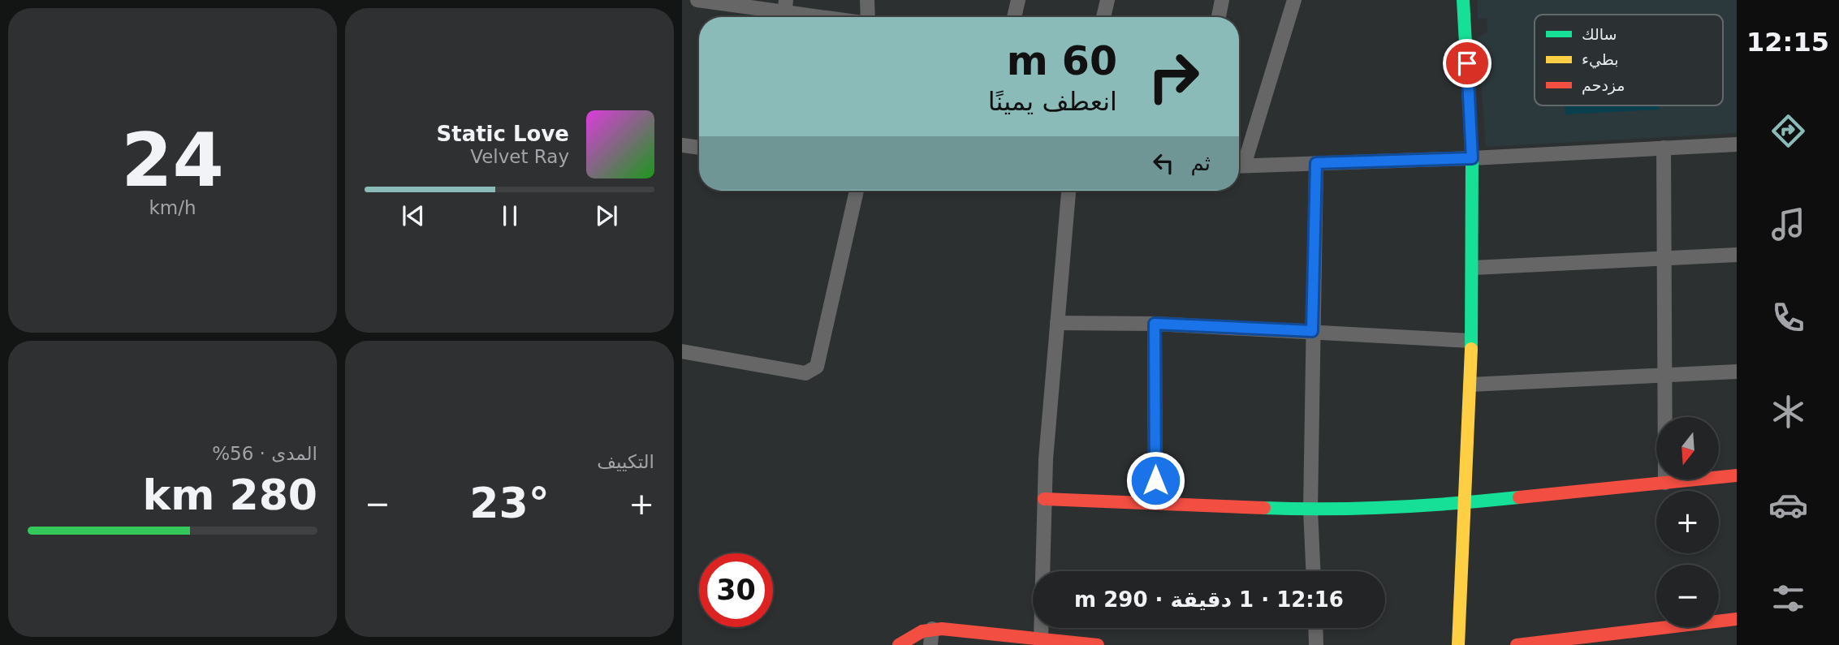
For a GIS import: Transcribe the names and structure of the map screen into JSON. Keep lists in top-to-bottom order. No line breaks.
{"legend":["سالك","بطيء","مزدحم"],"north":"bottom","page":{"tabs":"12:15","tile":[["24","km/h"],"التكييف",["المدى · 56%","280 km"]],"turn":["60 m","انعطف يمينًا"],"song":["Static Love","Velvet Ray"],"then":"ثم","map_buttons":["+","−"],"heat":["−","23°","+"],"limit":"30","trip":"12:16 · 1 دقيقة · 290 m"}}
